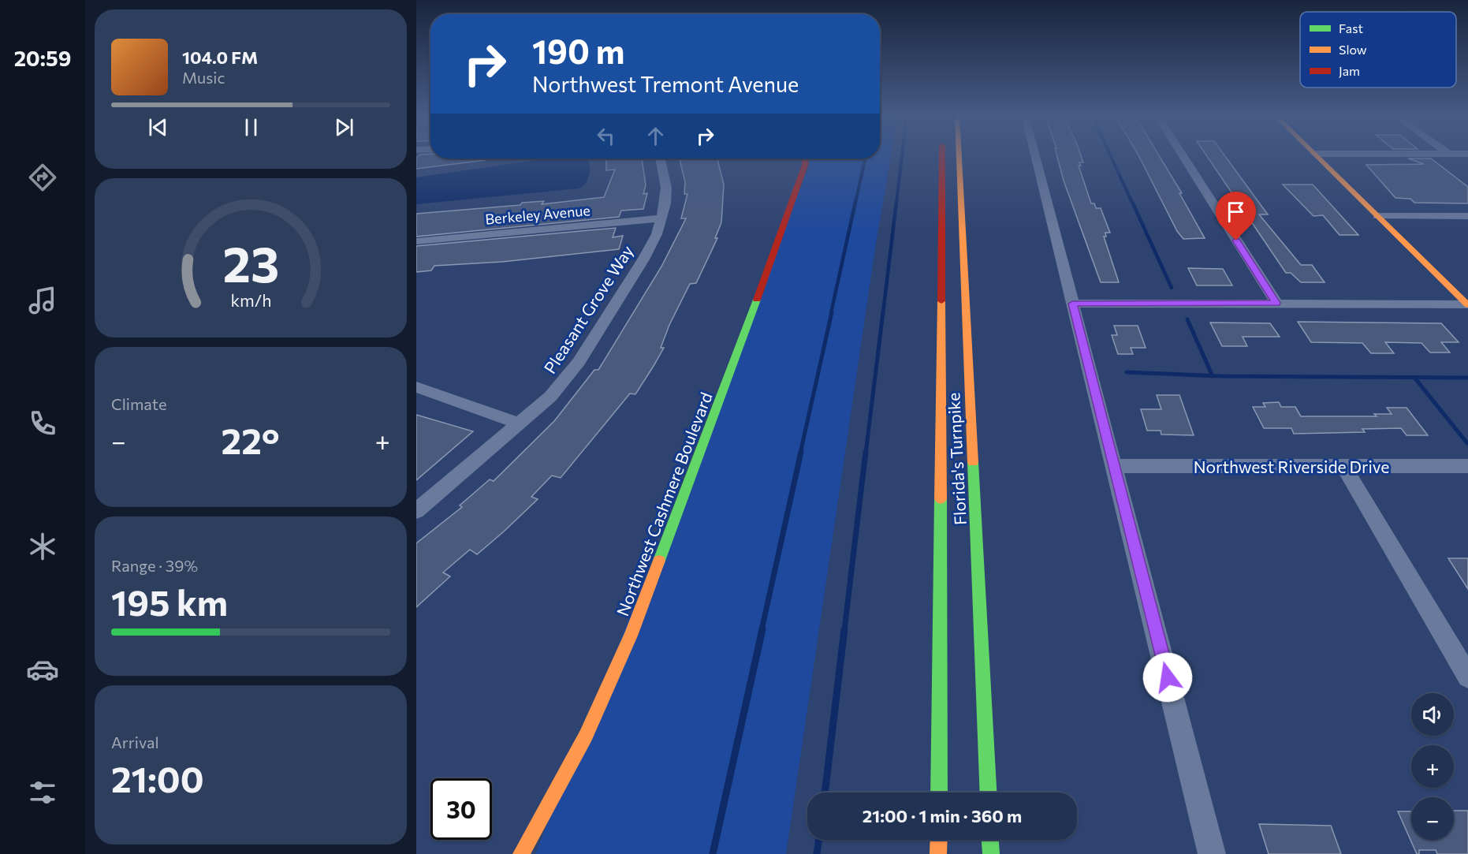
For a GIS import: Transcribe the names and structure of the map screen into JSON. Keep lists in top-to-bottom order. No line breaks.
{"streets":{"main road":["Florida's Turnpike","Northwest Cashmere Boulevard"],"street":["Berkeley Avenue","Pleasant Grove Way","Northwest Riverside Drive"]},"crossings":[["Berkeley Avenue","Pleasant Grove Way"]],"legend":["Fast","Slow","Jam"],"page":{"tabs":"20:59","turn":["190 m","Northwest Tremont Avenue"],"song":["104.0 FM","Music"],"tile":["Climate",["Range · 39%","195 km"],["Arrival","21:00"]],"heat":["−","22°","+"],"map_buttons":["+","−"],"limit":"30","trip":"21:00 · 1 min · 360 m","gauge":["23","km/h"]}}
